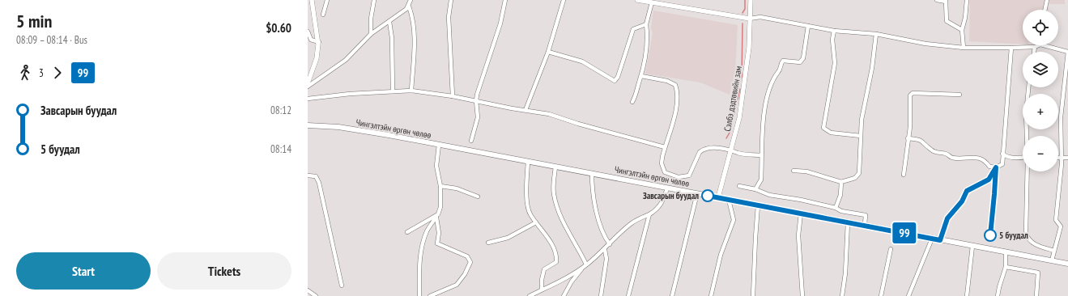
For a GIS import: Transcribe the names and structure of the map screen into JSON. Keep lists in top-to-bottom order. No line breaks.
{"streets":{"main road":["Чингэлтэйн өргөн чөлөө"],"street":["Сэлбэ дэдтөвийн зам"]},"crossings":[["Сэлбэ дэдтөвийн зам","Чингэлтэйн өргөн чөлөө"]],"places":["Завсарын буудал","5 буудал"],"lines":["bus line 99"],"page":{"heading":["5 min","08:09 – 08:14 · Bus","$0.60"],"on_map":"99","map_buttons":["+","−"],"legs":["3","99"],"list":[{"name":"Завсарын буудал","value":"08:12"},{"name":"5 буудал","value":"08:14"}],"buttons":["Start","Tickets"]}}
